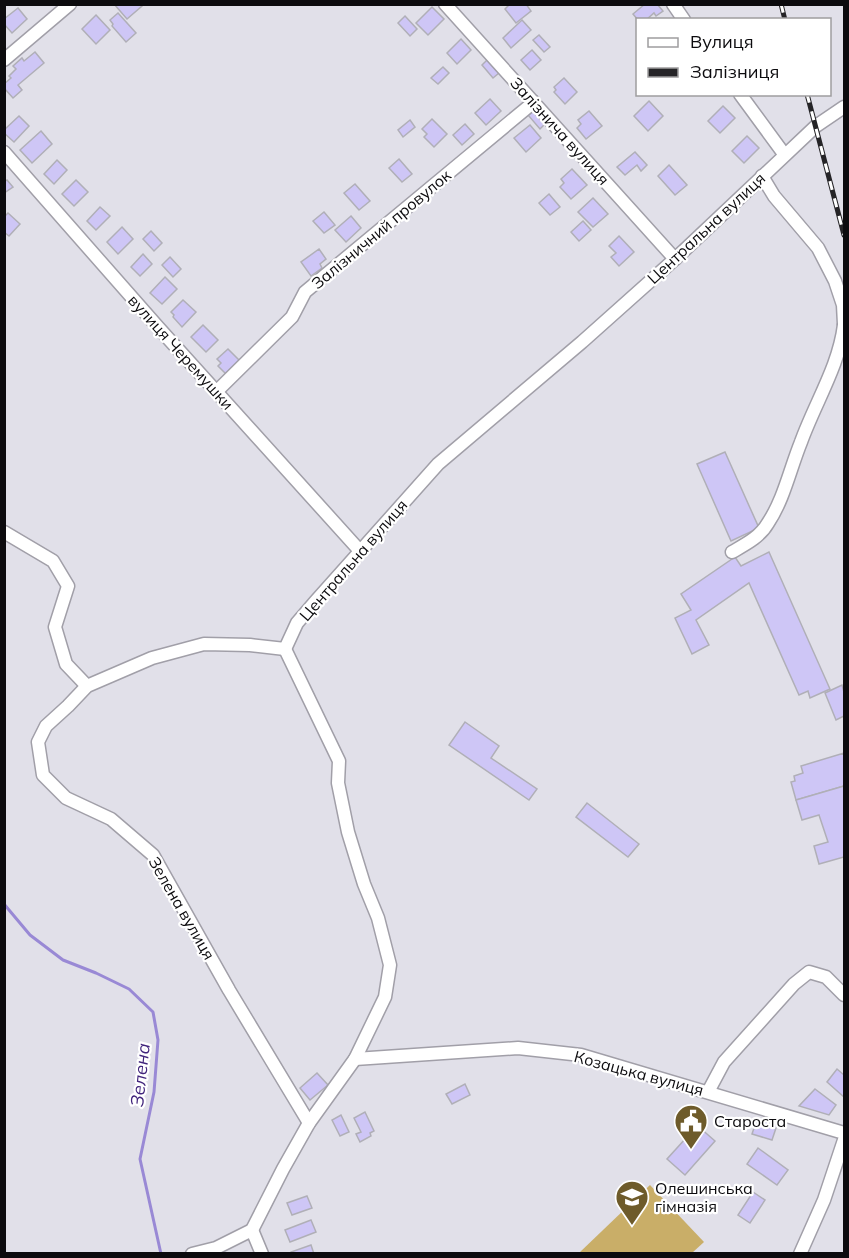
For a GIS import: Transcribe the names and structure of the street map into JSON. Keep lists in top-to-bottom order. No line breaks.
{"streets":{"street":["Залізнича вулиця","Центральна вулиця","Залізничний провулок","вулиця Черемушки","Зелена вулиця","Козацька вулиця"]},"crossings":[["Залізнича вулиця","Центральна вулиця"],["Залізнича вулиця","Залізничний провулок"],["Центральна вулиця","вулиця Черемушки"],["Залізничний провулок","вулиця Черемушки"]],"water":["Зелена"],"places":{"public building":["Староста"],"school or university":["Олешинська гімназія"]},"legend":["Вулиця","Залізниця"]}
